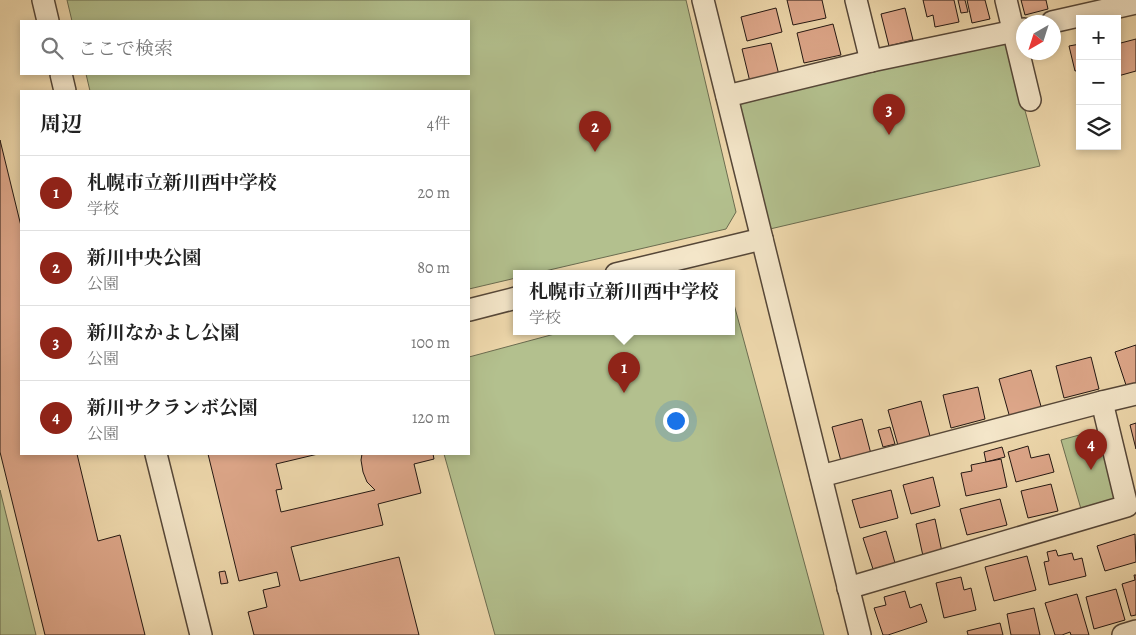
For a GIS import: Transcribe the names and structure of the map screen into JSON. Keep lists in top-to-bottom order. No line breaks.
{"north":"bottom left","page":{"map_buttons":["+","−"],"search":"ここで検索","heading":["周辺","4件"],"pins":["3","2","1","4"],"list":[{"mark":"1","name":"札幌市立新川西中学校","note":"学校","value":"20 m"},{"mark":"2","name":"新川中央公園","note":"公園","value":"80 m"},{"mark":"3","name":"新川なかよし公園","note":"公園","value":"100 m"},{"mark":"4","name":"新川サクランボ公園","note":"公園","value":"120 m"}],"popup":["札幌市立新川西中学校","学校"]}}
